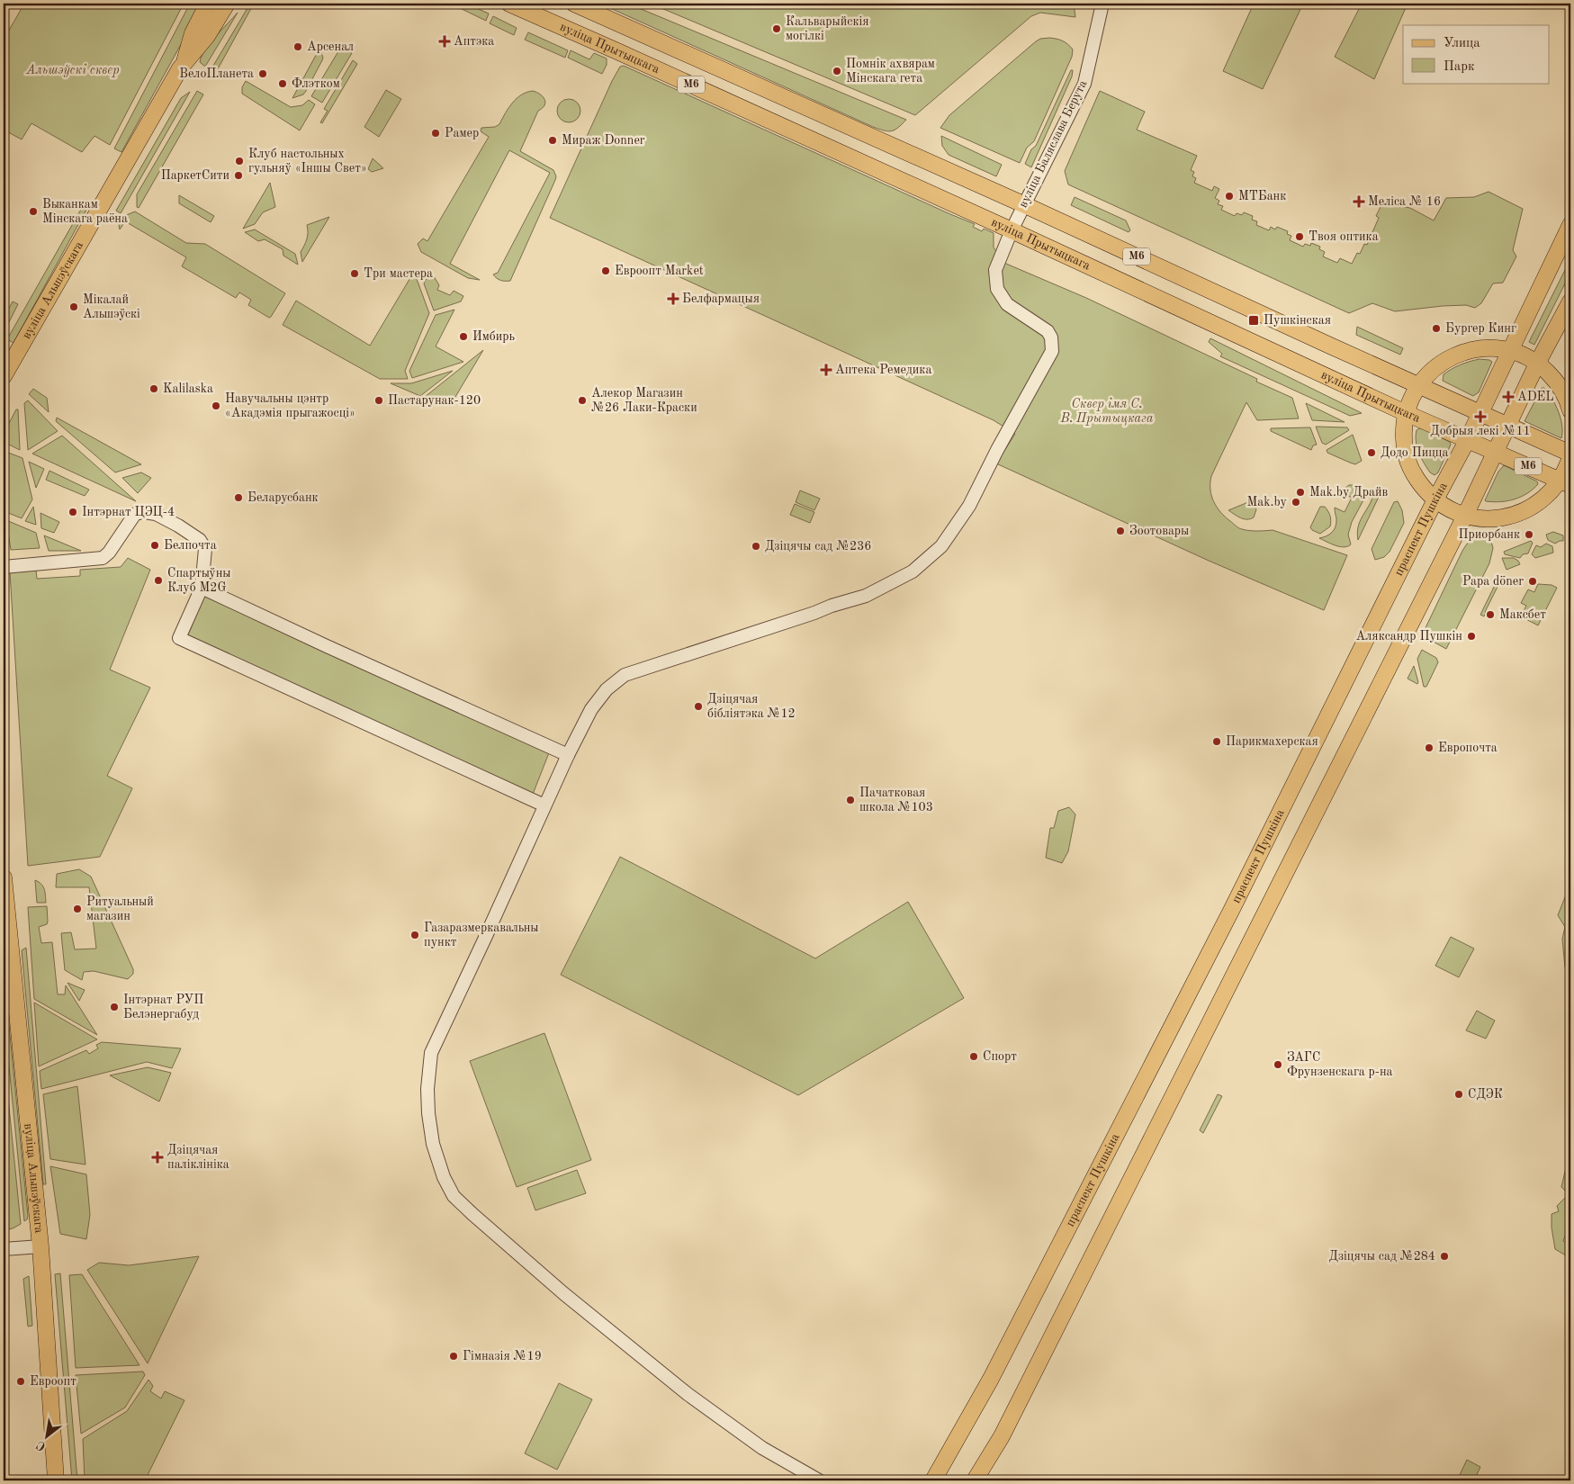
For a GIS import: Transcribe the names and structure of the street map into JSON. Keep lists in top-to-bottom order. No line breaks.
{"streets":{"main road":["вуліца Прытыцкага","М6","вуліца Альшэўскага","праспект Пушкіна"],"street":["вуліца Баляслава Берута"]},"crossings":[["вуліца Прытыцкага","вуліца Баляслава Берута"],["вуліца Прытыцкага","праспект Пушкіна"]],"parks":["Альшэўскі сквер","Сквер імя С. В. Прытыцкага"],"places":{"other":["Кальварыйскія могілкі","Арсенал","Помнік ахвярам Мінскага гета","ВелоПланета","Флэтком","Рамер","Мираж Donner","Клуб настольных гульняў «Іншы Свет»","ПаркетСити","МТБанк","Выканкам Мінскага раёна","Твоя оптика","Евроопт Market","Три мастера","Мікалай Альшэўскі","Бургер Кинг","Имбирь","Kalilaska","Пастарунак-120","Алекор Магазин №26 Лаки-Краски","Навучальны цэнтр «Акадэмія прыгажосці»","Додо Пицца","Маk.by Драйв","Беларусбанк","Mak.by","Інтэрнат ЦЭЦ-4","Зоотовары","Приорбанк","Белпочта","Дзіцячы сад №236","Спартыўны Клуб M2G","Papa döner","Максбет","Аляксандр Пушкін","Дзіцячая бібліятэка №12","Парикмахерская","Европочта","Пачатковая школа №103","Ритуальный магазин","Газаразмеркавальны пункт","Інтэрнат РУП Белэнергабуд","Спорт","ЗАГС Фрунзенскага р-на","СДЭК","Дзіцячы сад №284","Гімназія №19","Евроопт"],"health":["Аптэка","Меліса № 16","Белфармацыя","Аптека Ремедика","ADEL","Добрыя лекі №11","Дзіцячая паліклініка"],"transit":["Пушкінская"]},"legend":["Улица","Парк"],"north":"bottom left"}
